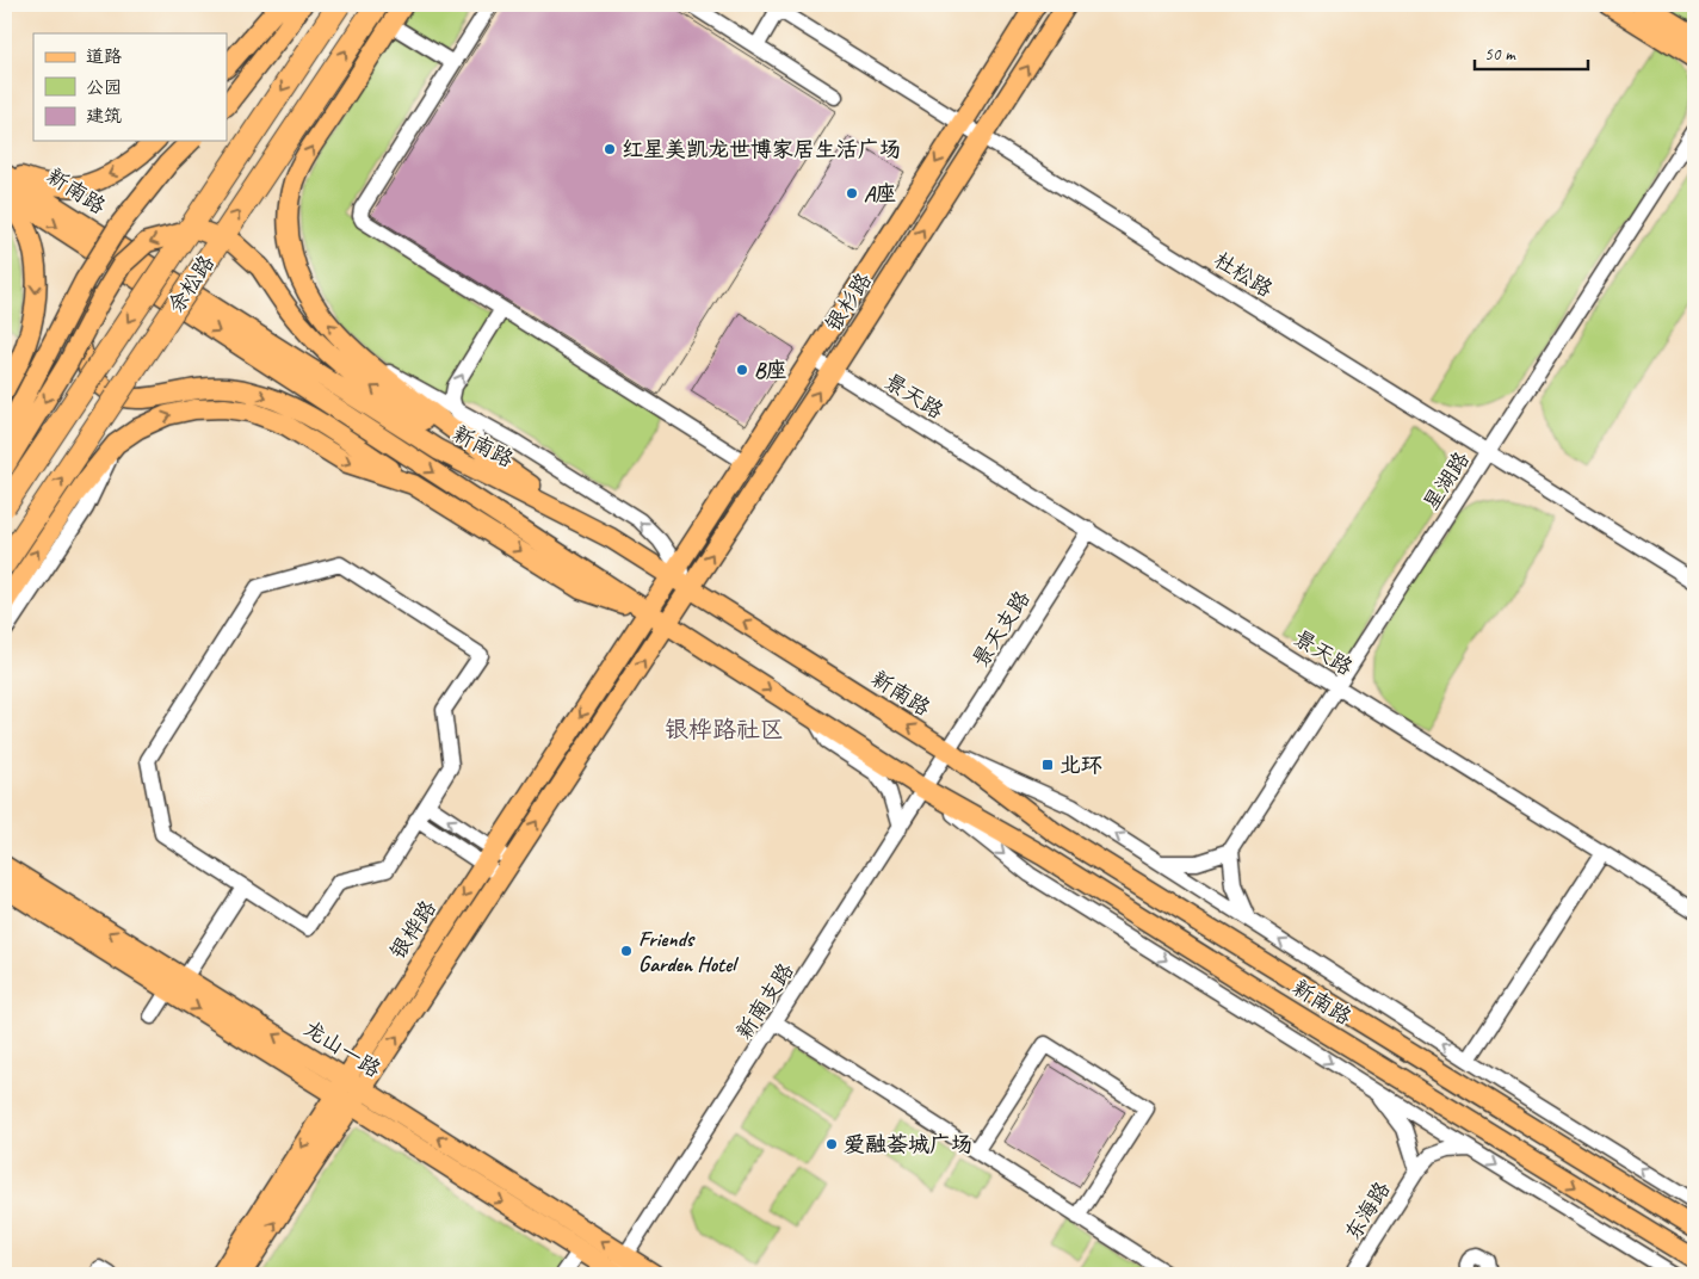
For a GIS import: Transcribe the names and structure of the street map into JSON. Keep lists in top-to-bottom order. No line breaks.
{"streets":{"highway":["余松路"],"main road":["新南路","银杉路","银桦路","龙山一路"],"street":["杜松路","景天路","星湖路","景天支路","新南支路","东海路"]},"crossings":[["新南路","银杉路"],["新南路","景天支路"],["新南路","银桦路"],["新南路","新南支路"],["新南路","东海路"],["杜松路","银杉路"],["杜松路","星湖路"],["银杉路","景天路"],["银杉路","银桦路"],["景天路","星湖路"],["景天路","景天支路"],["景天支路","新南支路"],["银桦路","龙山一路"],["新南支路","龙山一路"]],"districts":["银桦路社区"],"places":{"other":["红星美凯龙世博家居生活广场","A座","B座","Friends Garden Hotel","爱融荟城广场"],"transit":["北环"]},"legend":["道路","公园","建筑"],"scale_bar":"50 m"}
